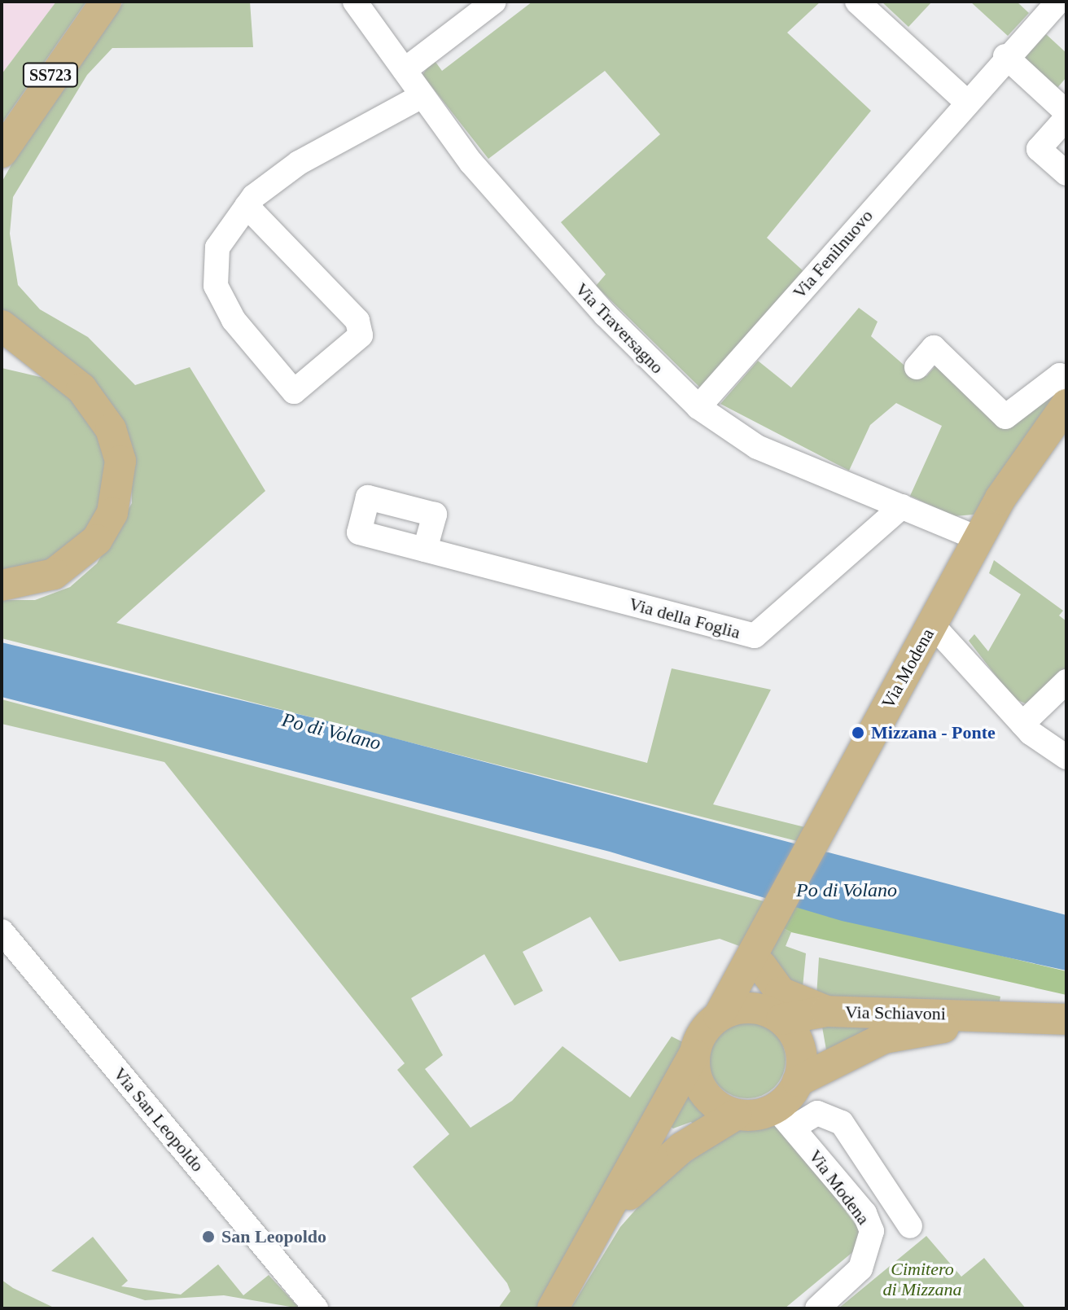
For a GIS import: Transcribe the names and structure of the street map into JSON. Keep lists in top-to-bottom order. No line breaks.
{"streets":{"main road":["SS723","Via Modena","Via Schiavoni"],"street":["Via Fenilnuovo","Via Traversagno","Via della Foglia","Via San Leopoldo"]},"crossings":[["Via Fenilnuovo","Via Traversagno"],["Via Traversagno","Via della Foglia"],["Via Traversagno","Via Modena"],["Via Modena","Via Schiavoni"]],"water":["Po di Volano"],"parks":["Cimitero di Mizzana"],"places":["Mizzana - Ponte","San Leopoldo"]}
